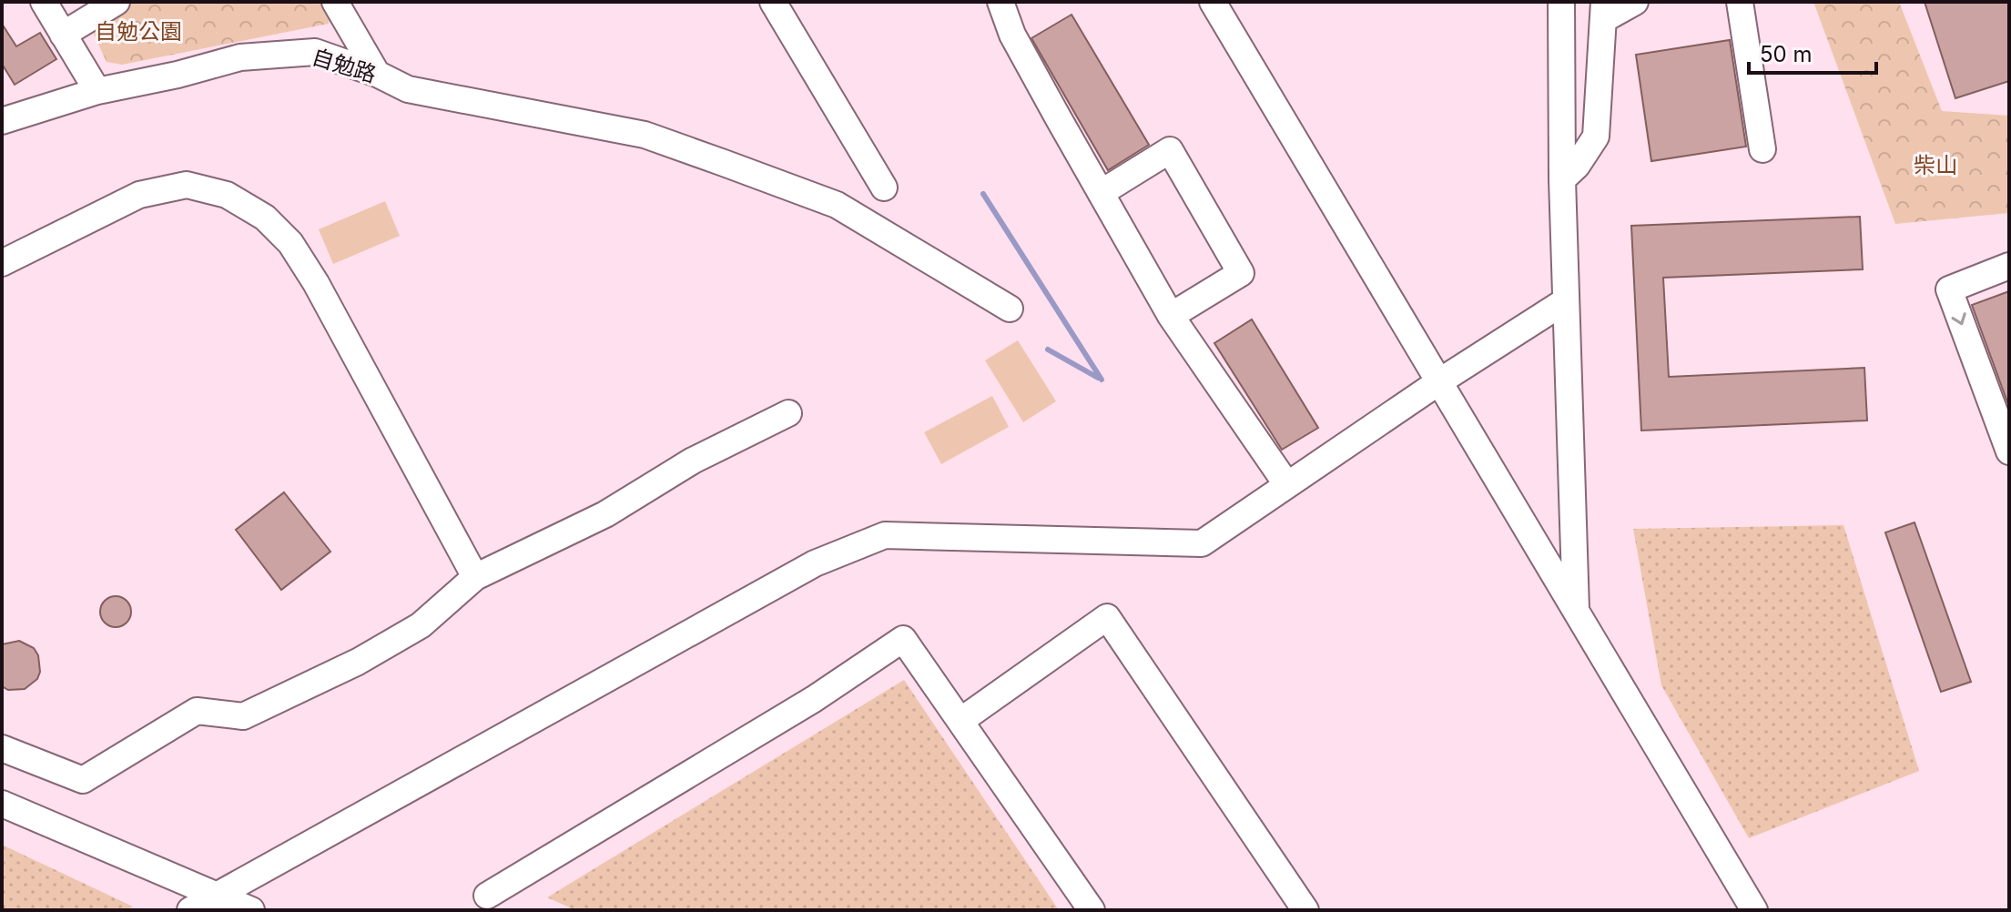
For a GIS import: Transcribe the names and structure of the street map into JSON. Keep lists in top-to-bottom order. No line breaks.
{"streets":{"street":["自勉路"]},"parks":["自勉公園","柴山"],"scale_bar":"50 m"}
